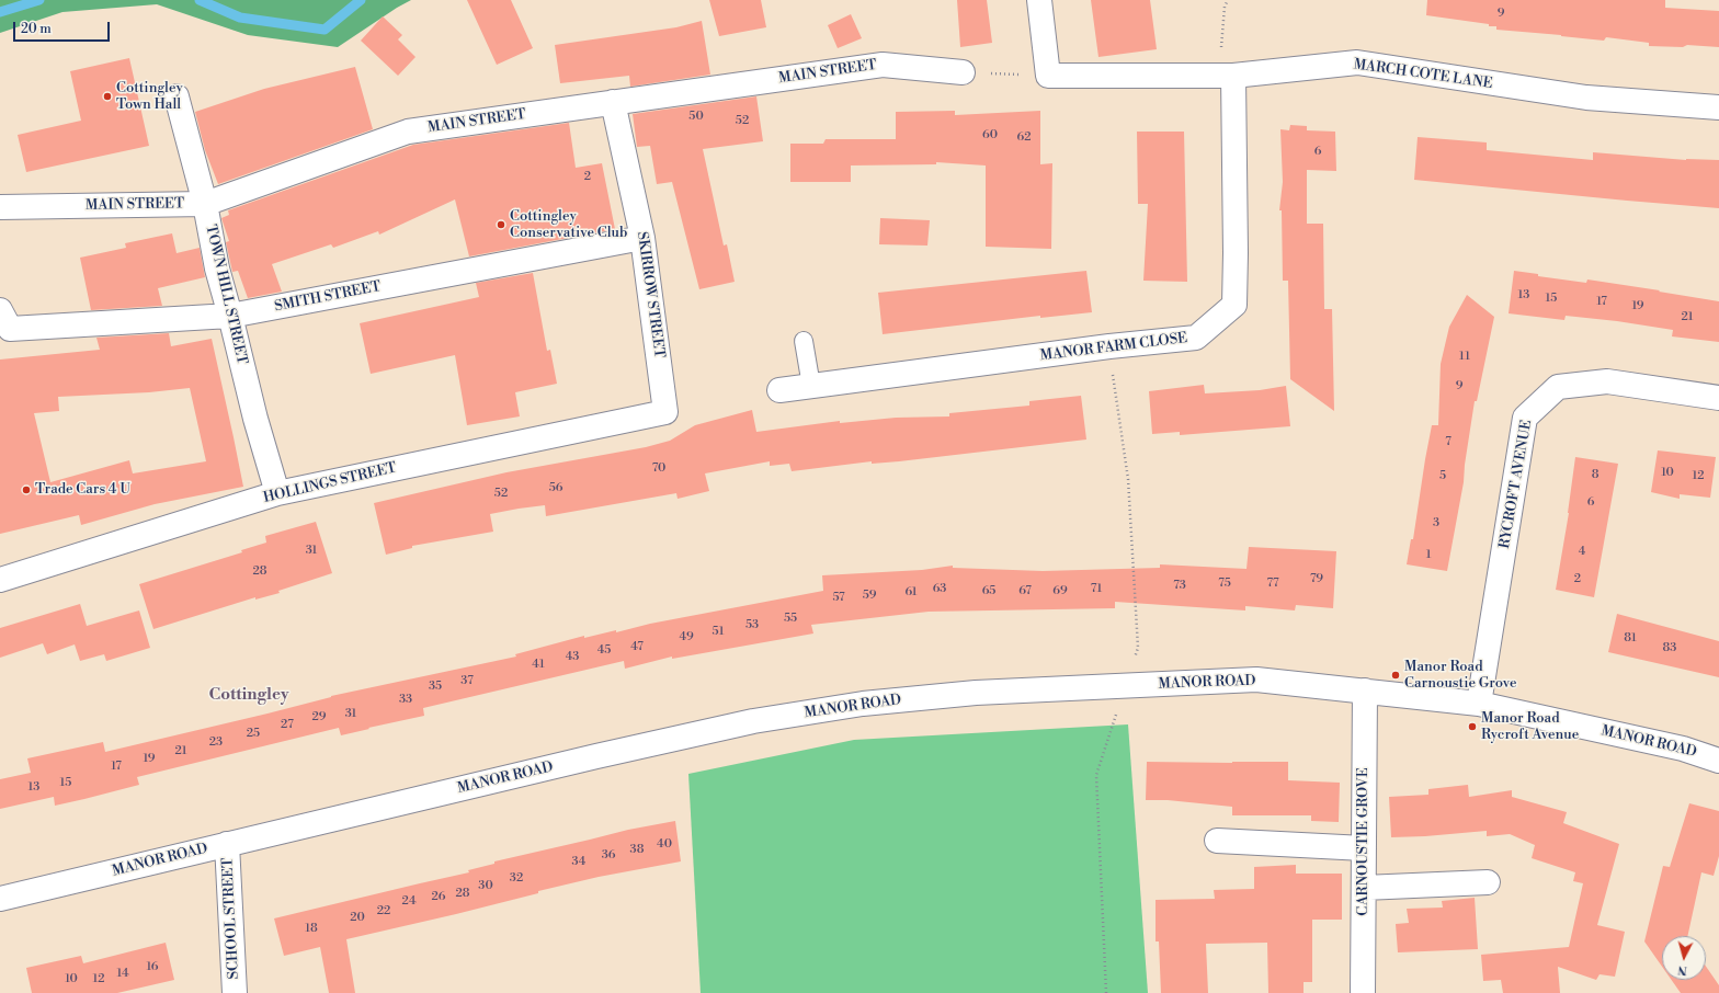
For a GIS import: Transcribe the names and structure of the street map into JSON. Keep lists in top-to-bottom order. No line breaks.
{"streets":{"street":["MAIN STREET","MARCH COTE LANE","TOWN HILL STREET","SKIRROW STREET","SMITH STREET","MANOR FARM CLOSE","HOLLINGS STREET","RYCROFT AVENUE","MANOR ROAD","CARNOUSTIE GROVE","SCHOOL STREET"]},"crossings":[["MAIN STREET","TOWN HILL STREET"],["MAIN STREET","SKIRROW STREET"],["MARCH COTE LANE","MANOR FARM CLOSE"],["TOWN HILL STREET","SMITH STREET"],["TOWN HILL STREET","HOLLINGS STREET"],["SKIRROW STREET","SMITH STREET"],["SKIRROW STREET","HOLLINGS STREET"],["RYCROFT AVENUE","MANOR ROAD"],["MANOR ROAD","CARNOUSTIE GROVE"],["MANOR ROAD","SCHOOL STREET"]],"districts":["Cottingley"],"places":["Cottingley Town Hall","Cottingley Conservative Club","Trade Cars 4 U","Manor Road Carnoustie Grove","Manor Road Rycroft Avenue"],"house_numbers":["9","50","52","60","62","6","2","13","15","17","19","21","11","9","7","70","10","8","5","12","56","52","6","3","31","4","1","28","79","2","75","77","73","63","71","65","67","69","61","59","57","55","53","51","49","81","47","83","45","43","41","37","35","33","31","29","27","25","23","21","19","17","15","13","40","38","36","34","32","30","28","26","24","22","20","18","16","14","10","12"],"scale_bar":"20 m","north":"bottom"}
